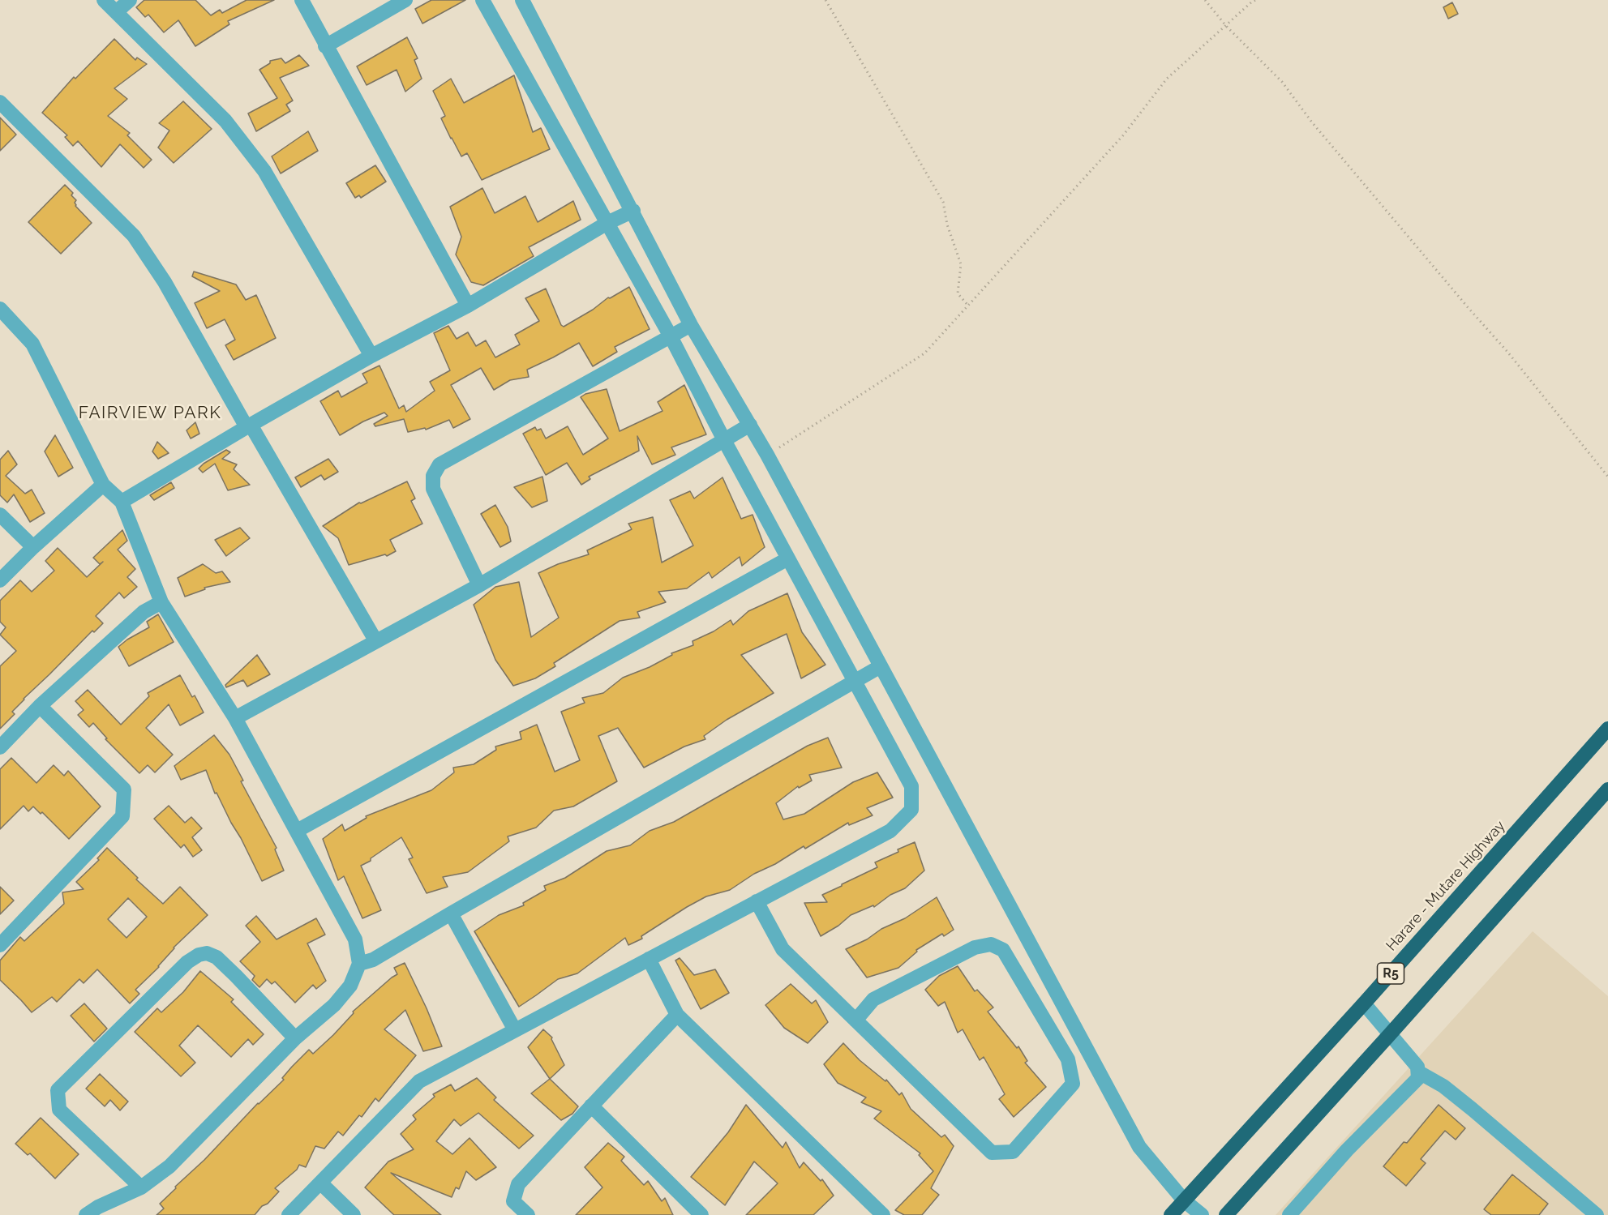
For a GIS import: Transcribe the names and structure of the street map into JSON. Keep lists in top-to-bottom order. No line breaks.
{"streets":{"highway":["Harare - Mutare Highway","R5"]},"districts":["FAIRVIEW PARK"]}
